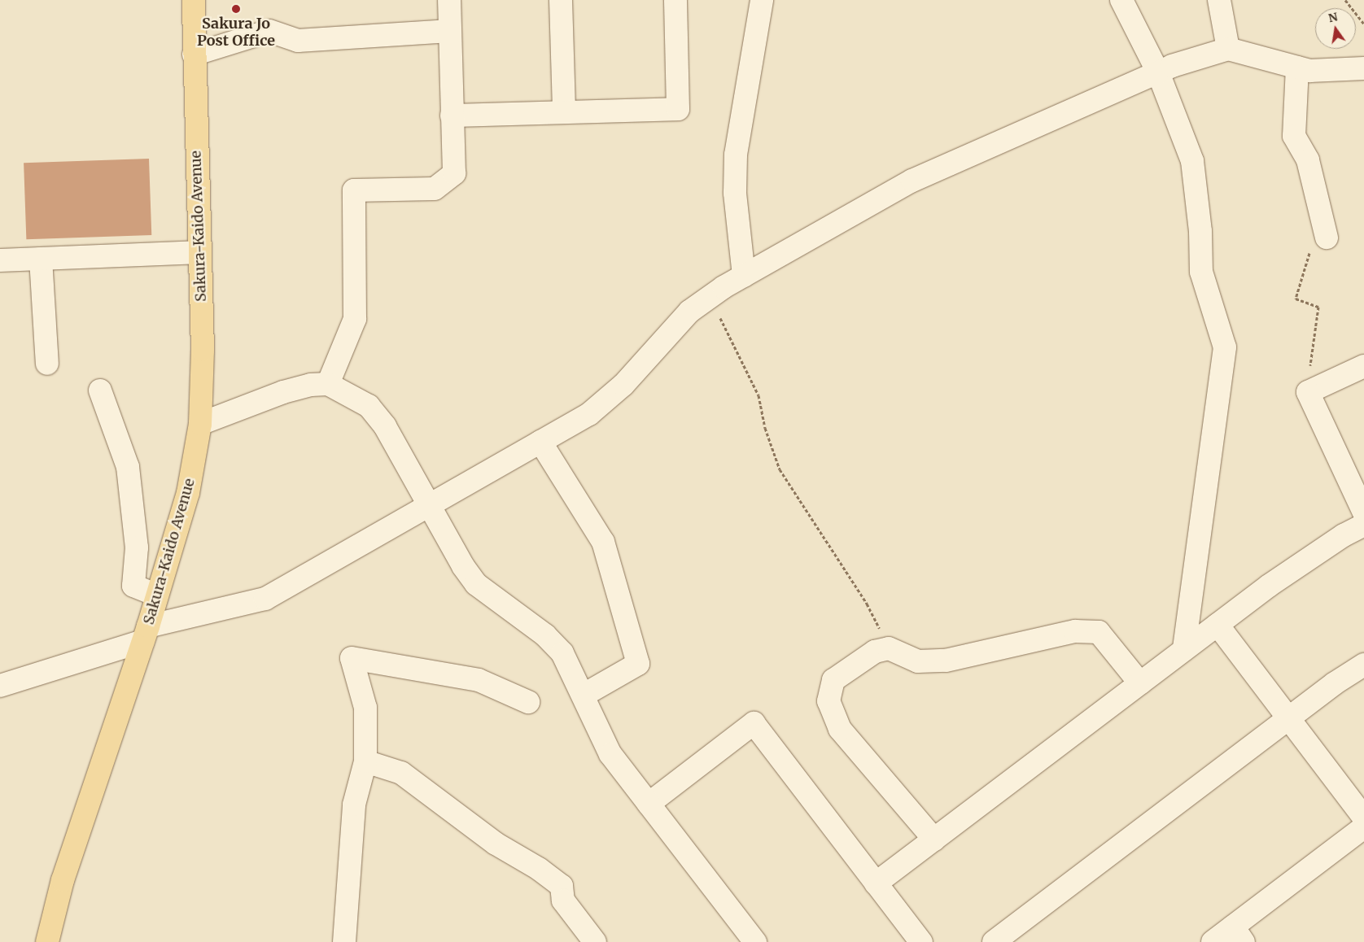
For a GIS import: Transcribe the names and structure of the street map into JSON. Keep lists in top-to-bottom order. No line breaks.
{"streets":{"main road":["Sakura-Kaido Avenue"]},"places":["Sakura Jo Post Office"],"north":"top"}
